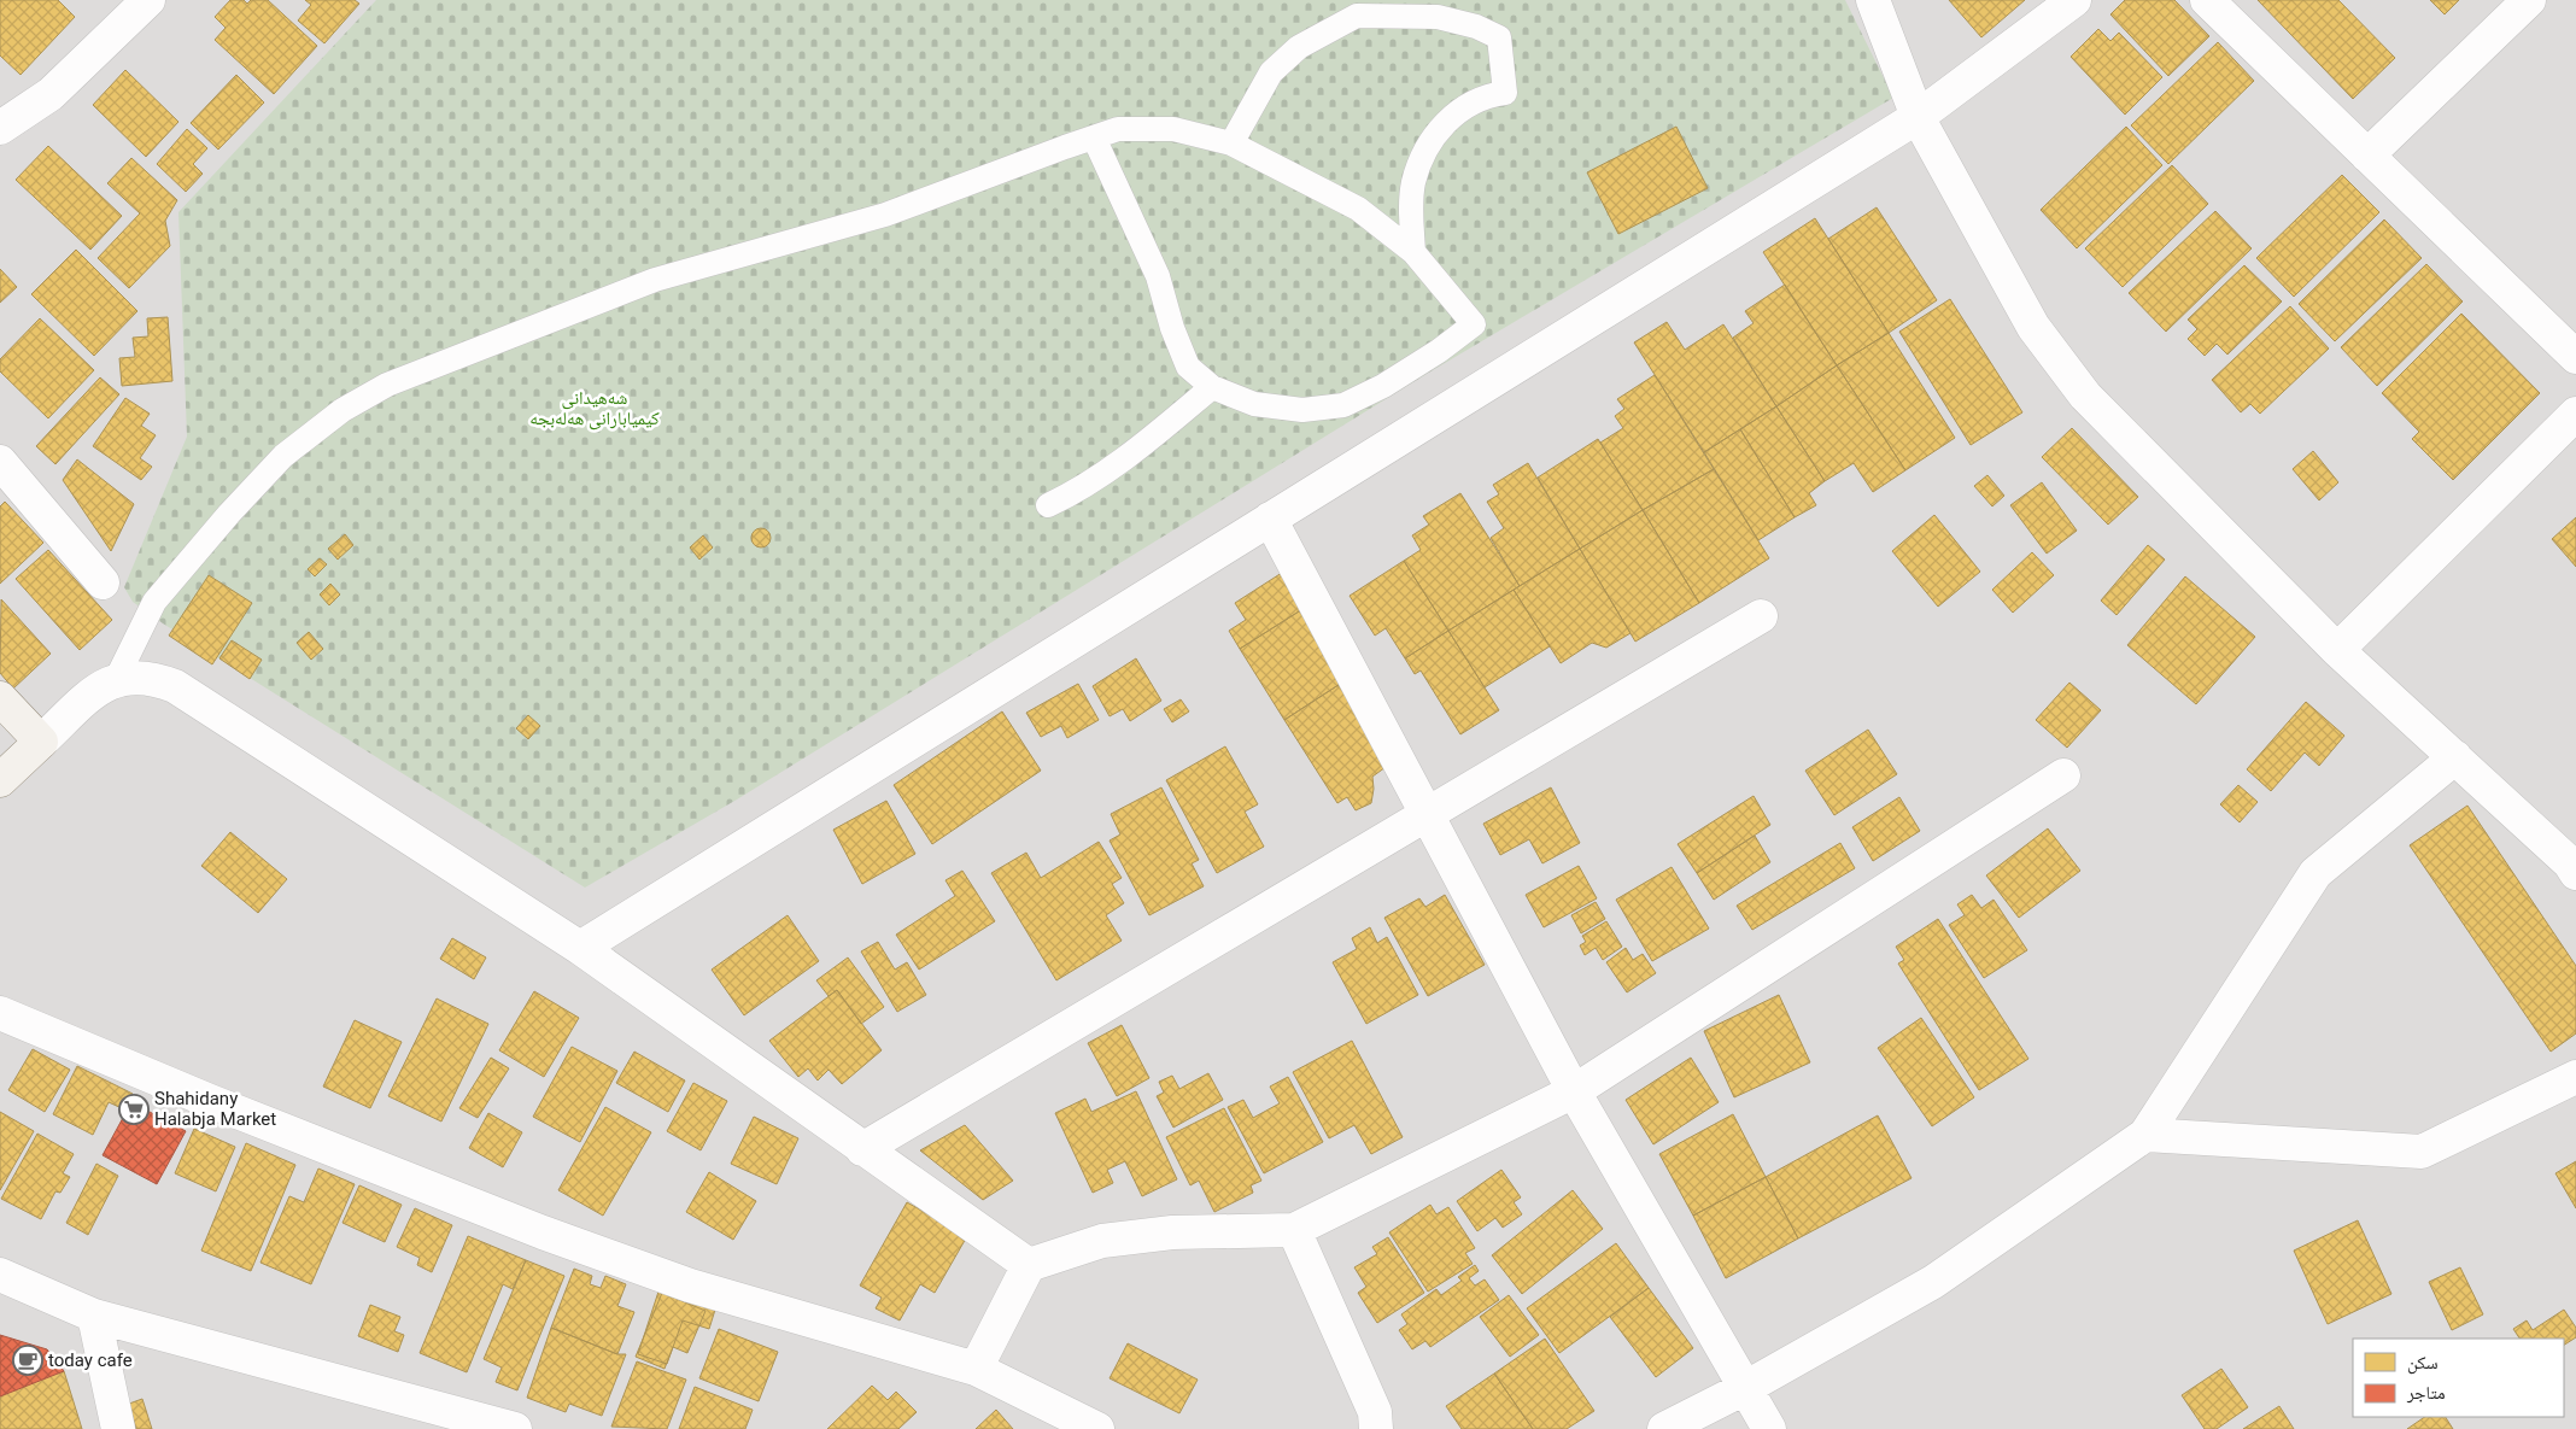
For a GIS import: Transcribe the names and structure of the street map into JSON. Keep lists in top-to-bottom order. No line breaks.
{"parks":["شەھیدانی کیمیابارانی ھەلەبجە"],"places":{"supermarket":["Shahidany Halabja Market"],"cafe":["today cafe"]},"legend":["سكن","متاجر"]}
